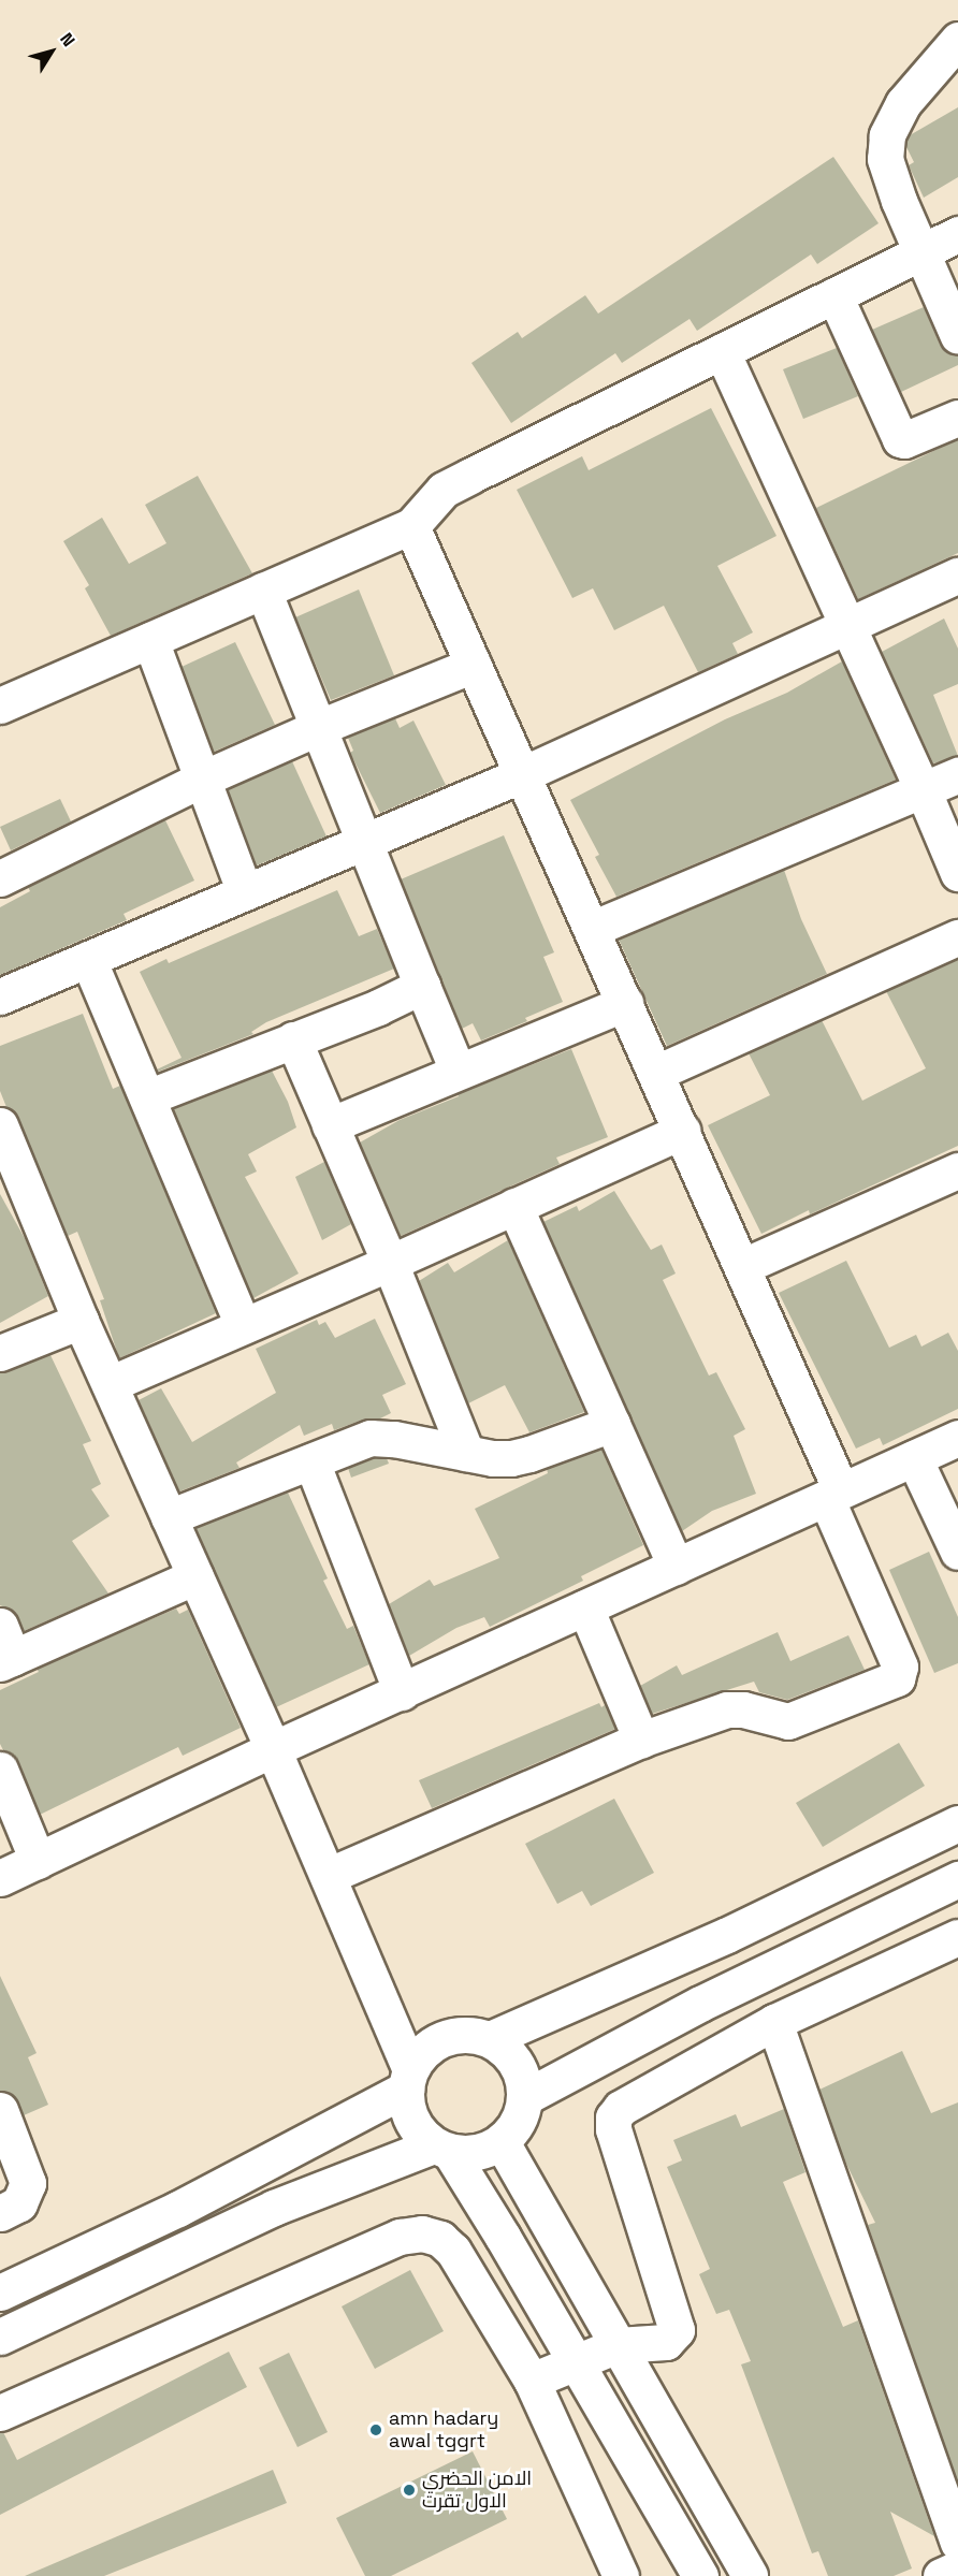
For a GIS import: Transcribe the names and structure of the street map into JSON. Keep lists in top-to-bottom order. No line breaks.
{"places":["amn hadary awal tggrt","الامن الحضري الاول تقرت"],"north":"top right"}
